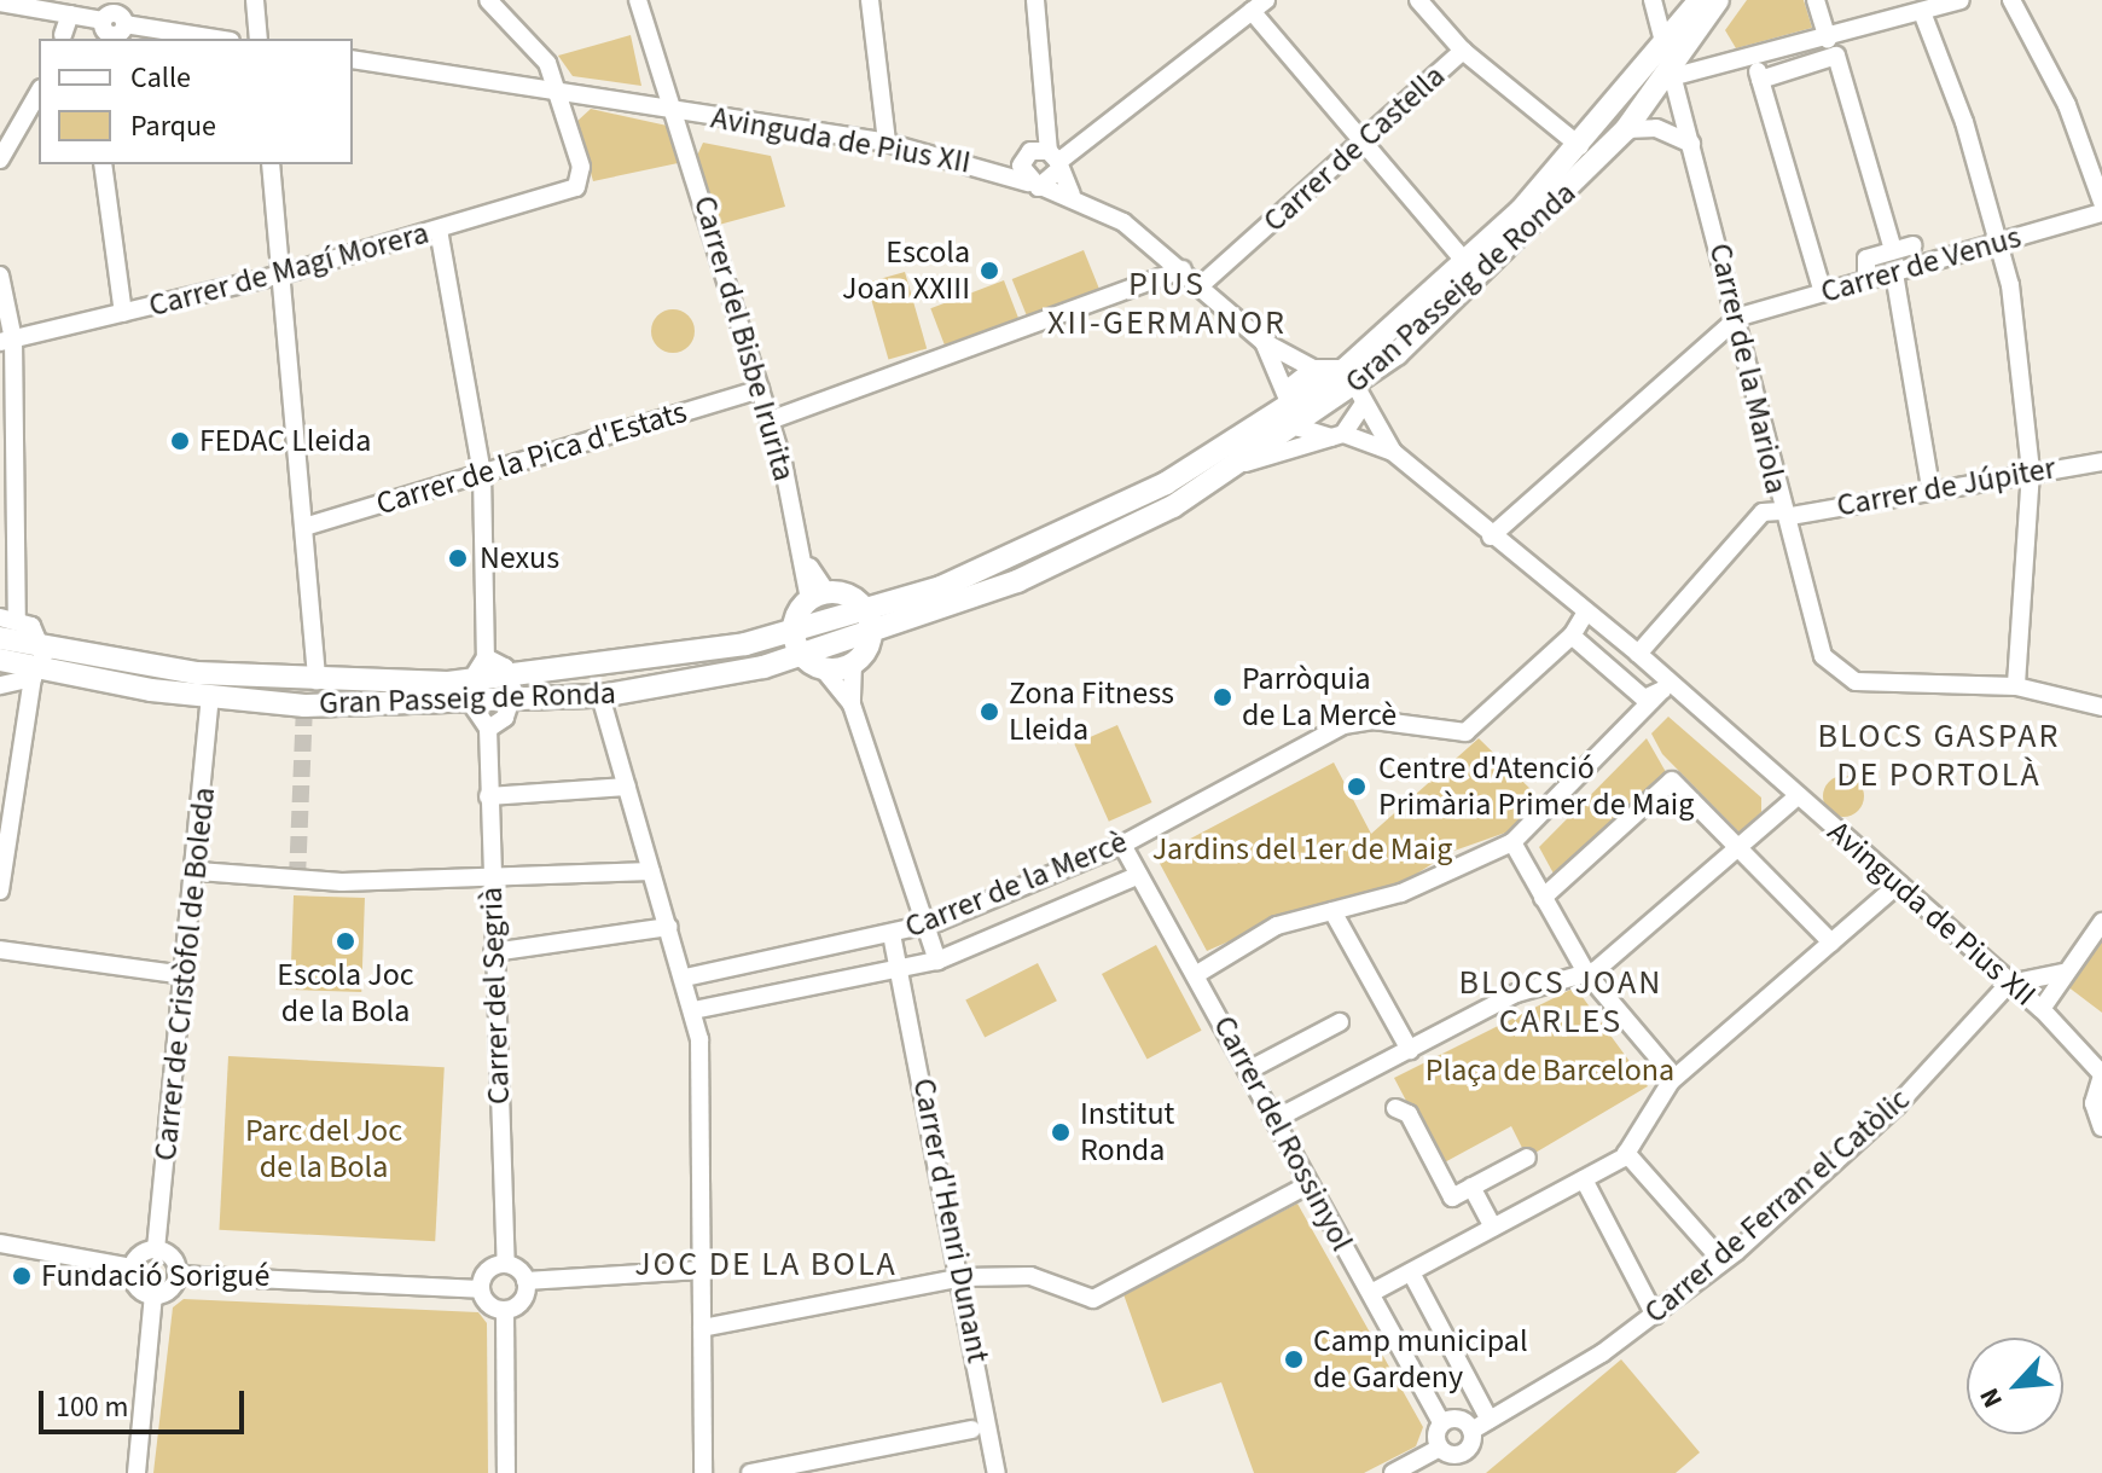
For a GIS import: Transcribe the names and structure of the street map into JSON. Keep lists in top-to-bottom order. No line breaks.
{"streets":{"main road":["Gran Passeig de Ronda"],"street":["Avinguda de Pius XII","Carrer de Castella","Carrer de Venus","Carrer de Magí Morera","Carrer del Bisbe Irurita","Carrer de la Mariola","Carrer de la Pica d'Estats","Carrer de Júpiter","Carrer de la Mercè","Carrer de Cristòfol de Boleda","Carrer del Segrià","Carrer del Rossinyol","Carrer de Ferran el Catòlic","Carrer d'Henri Dunant"]},"crossings":[["Avinguda de Pius XII","Carrer de Castella"],["Avinguda de Pius XII","Carrer de Magí Morera"],["Avinguda de Pius XII","Gran Passeig de Ronda"],["Avinguda de Pius XII","Carrer del Bisbe Irurita"],["Avinguda de Pius XII","Carrer de Ferran el Catòlic"],["Carrer de Venus","Carrer de la Mariola"],["Gran Passeig de Ronda","Carrer de la Mariola"],["Gran Passeig de Ronda","Carrer de Cristòfol de Boleda"],["Carrer del Bisbe Irurita","Carrer de la Pica d'Estats"],["Carrer de la Mariola","Carrer de Júpiter"],["Carrer de la Mercè","Carrer del Rossinyol"],["Carrer de la Mercè","Carrer d'Henri Dunant"]],"districts":["PIUS XII-GERMANOR","BLOCS GASPAR DE PORTOLÀ","BLOCS JOAN CARLES","JOC DE LA BOLA"],"parks":["Jardins del 1er de Maig","Plaça de Barcelona","Parc del Joc de la Bola"],"places":["Escola Joan XXIII","FEDAC Lleida","Nexus","Parròquia de La Mercè","Zona Fitness Lleida","Centre d'Atenció Primària Primer de Maig","Escola Joc de la Bola","Institut Ronda","Fundació Sorigué","Camp municipal de Gardeny"],"legend":["Calle","Parque"],"scale_bar":"100 m","north":"bottom left"}
